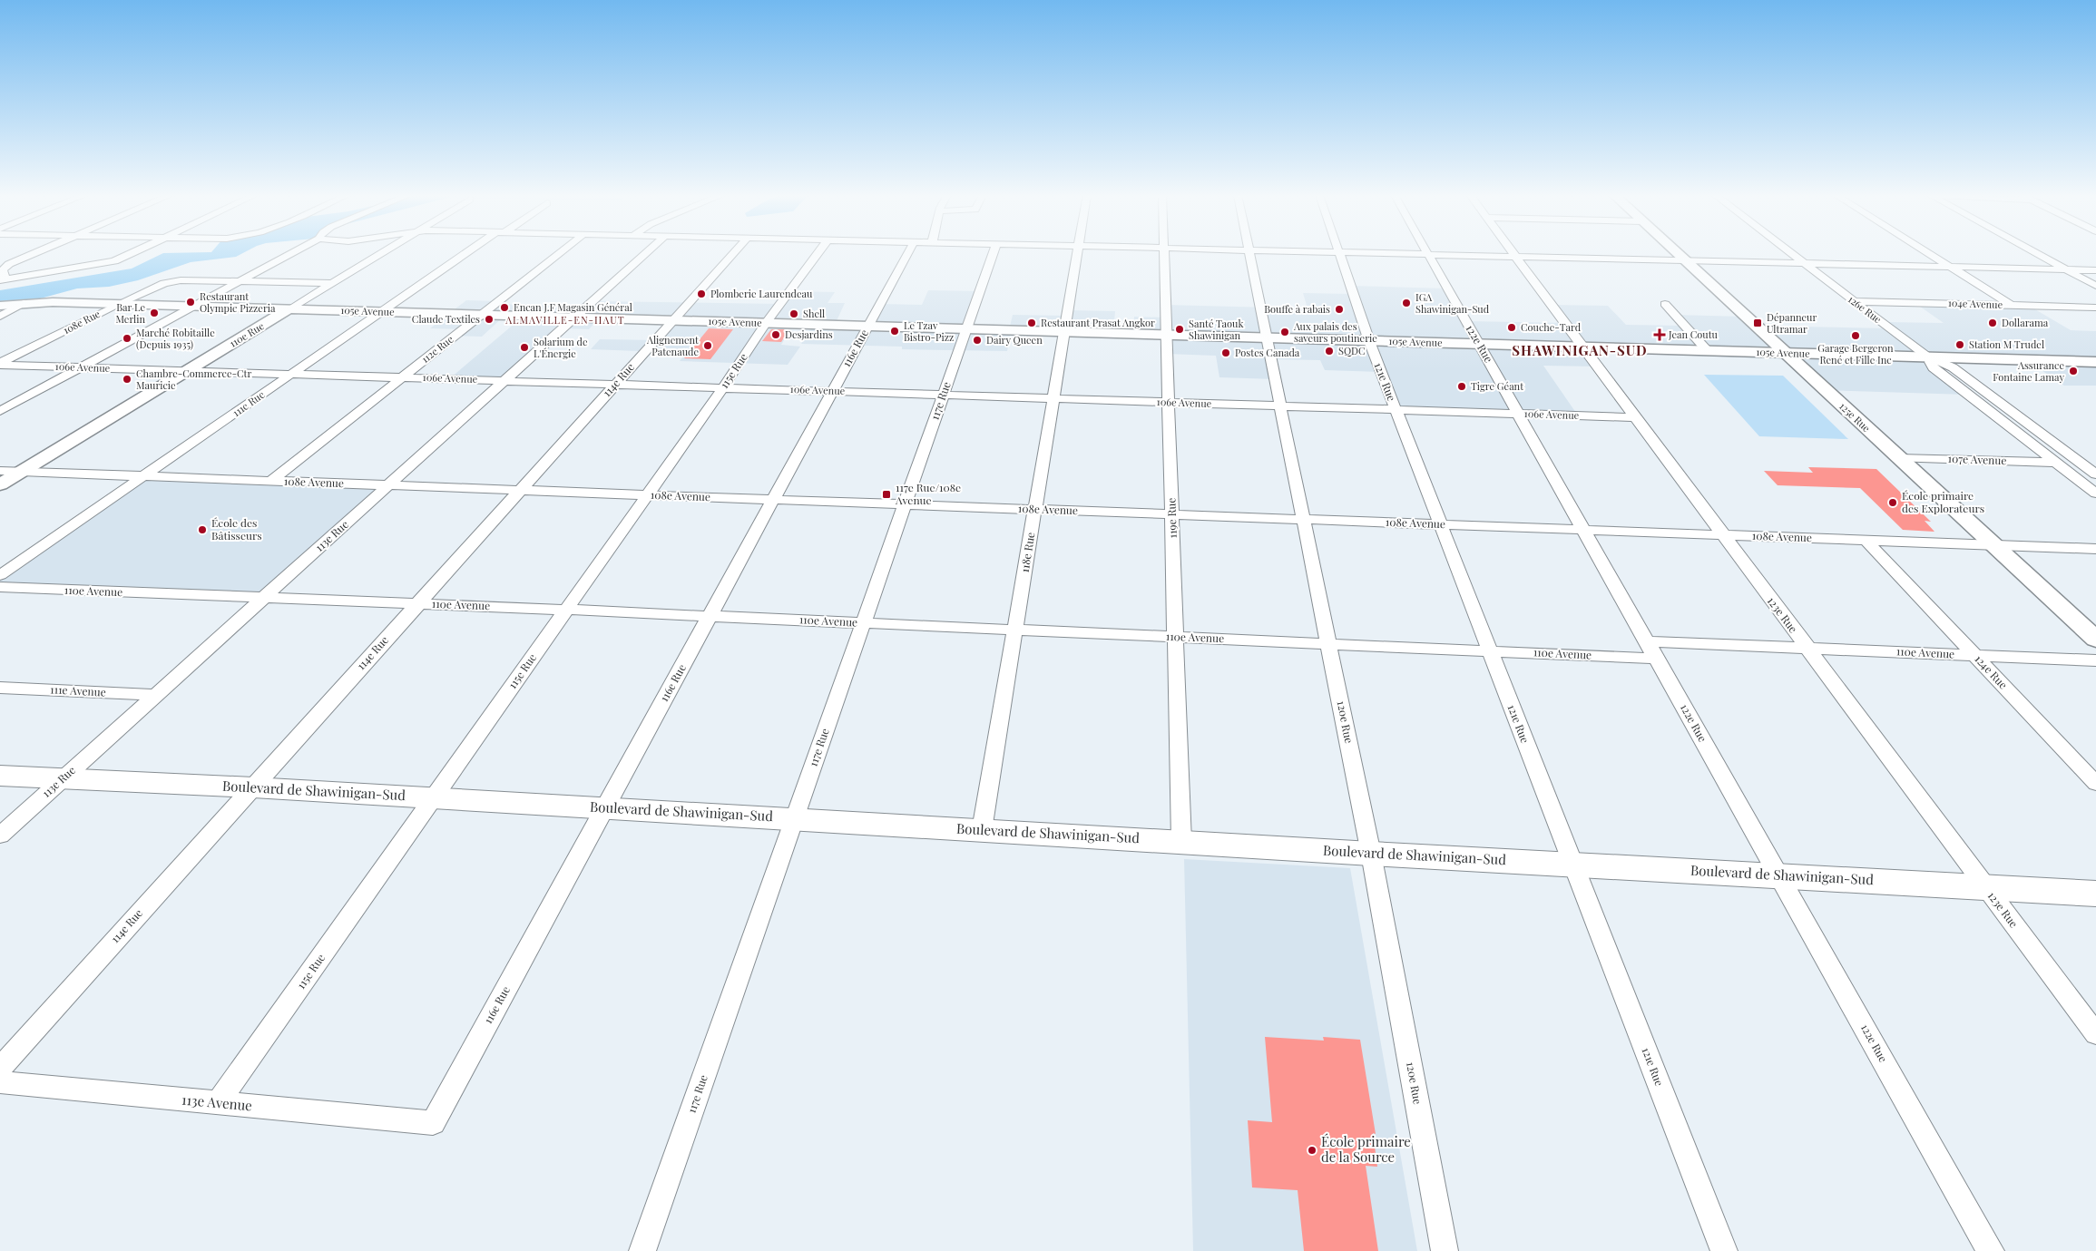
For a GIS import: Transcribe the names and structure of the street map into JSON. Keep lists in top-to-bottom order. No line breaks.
{"streets":{"main road":["125e Rue","Boulevard de Shawinigan-Sud"],"street":["104e Avenue","126e Rue","105e Avenue","108e Rue","110e Rue","122e Rue","116e Rue","112e Rue","106e Avenue","115e Rue","114e Rue","121e Rue","117e Rue","111e Rue","107e Avenue","108e Avenue","119e Rue","113e Rue","118e Rue","110e Avenue","123e Rue","124e Rue","111e Avenue","120e Rue","113e Avenue"]},"crossings":[["104e Avenue","126e Rue"],["126e Rue","105e Avenue"],["126e Rue","107e Avenue"],["105e Avenue","108e Rue"],["105e Avenue","110e Rue"],["105e Avenue","122e Rue"],["105e Avenue","116e Rue"],["105e Avenue","112e Rue"],["105e Avenue","115e Rue"],["105e Avenue","114e Rue"],["105e Avenue","121e Rue"],["105e Avenue","117e Rue"],["105e Avenue","111e Rue"],["105e Avenue","125e Rue"],["105e Avenue","119e Rue"],["105e Avenue","113e Rue"],["105e Avenue","118e Rue"],["105e Avenue","123e Rue"],["105e Avenue","120e Rue"],["108e Rue","106e Avenue"],["110e Rue","106e Avenue"],["110e Rue","108e Avenue"],["122e Rue","106e Avenue"],["122e Rue","108e Avenue"],["122e Rue","110e Avenue"],["122e Rue","Boulevard de Shawinigan-Sud"],["116e Rue","106e Avenue"],["116e Rue","108e Avenue"],["116e Rue","110e Avenue"],["116e Rue","Boulevard de Shawinigan-Sud"],["116e Rue","113e Avenue"],["112e Rue","106e Avenue"],["112e Rue","108e Avenue"],["106e Avenue","115e Rue"],["106e Avenue","114e Rue"],["106e Avenue","121e Rue"],["106e Avenue","117e Rue"],["106e Avenue","111e Rue"],["106e Avenue","119e Rue"],["106e Avenue","113e Rue"],["106e Avenue","118e Rue"],["106e Avenue","123e Rue"],["106e Avenue","120e Rue"],["115e Rue","108e Avenue"],["115e Rue","110e Avenue"],["115e Rue","Boulevard de Shawinigan-Sud"],["115e Rue","113e Avenue"],["114e Rue","108e Avenue"],["114e Rue","110e Avenue"],["114e Rue","Boulevard de Shawinigan-Sud"],["121e Rue","108e Avenue"],["121e Rue","110e Avenue"],["121e Rue","Boulevard de Shawinigan-Sud"],["117e Rue","108e Avenue"],["117e Rue","110e Avenue"],["117e Rue","Boulevard de Shawinigan-Sud"],["111e Rue","108e Avenue"],["125e Rue","107e Avenue"],["125e Rue","108e Avenue"],["108e Avenue","119e Rue"],["108e Avenue","113e Rue"],["108e Avenue","118e Rue"],["108e Avenue","123e Rue"],["108e Avenue","124e Rue"],["108e Avenue","120e Rue"],["119e Rue","110e Avenue"],["119e Rue","Boulevard de Shawinigan-Sud"],["113e Rue","110e Avenue"],["113e Rue","111e Avenue"],["113e Rue","Boulevard de Shawinigan-Sud"],["118e Rue","110e Avenue"],["118e Rue","Boulevard de Shawinigan-Sud"],["110e Avenue","123e Rue"],["110e Avenue","124e Rue"],["110e Avenue","120e Rue"],["123e Rue","Boulevard de Shawinigan-Sud"],["120e Rue","Boulevard de Shawinigan-Sud"]],"districts":["ALMAVILLE-EN-HAUT","SHAWINIGAN-SUD"],"places":{"other":["Plomberie Laurendeau","Restaurant Olympic Pizzeria","IGA Shawinigan-Sud","Encan J.F Magasin Général","Bouffe à rabais","Bar Le Merlin","Shell","Claude Textiles","Restaurant Prasat Angkor","Dollarama","Couche-Tard","Santé Taouk Shawinigan","Le Tzav Bistro-Pizz","Aux palais des saveurs poutinerie","Desjardins","Garage Bergeron René et Fille Inc","Marché Robitaille (Depuis 1935)","Dairy Queen","Station M Trudel","Alignement Patenaude","Solarium de L'Énergie","SQDC","Postes Canada","Assurance Fontaine Lamay","Chambre-Commerce-Ctr Mauricie","Tigre Géant","École primaire des Explorateurs","École des Bâtisseurs","École primaire de la Source"],"transit":["Dépanneur Ultramar","117e Rue/108e Avenue"],"health":["Jean Coutu"]}}
